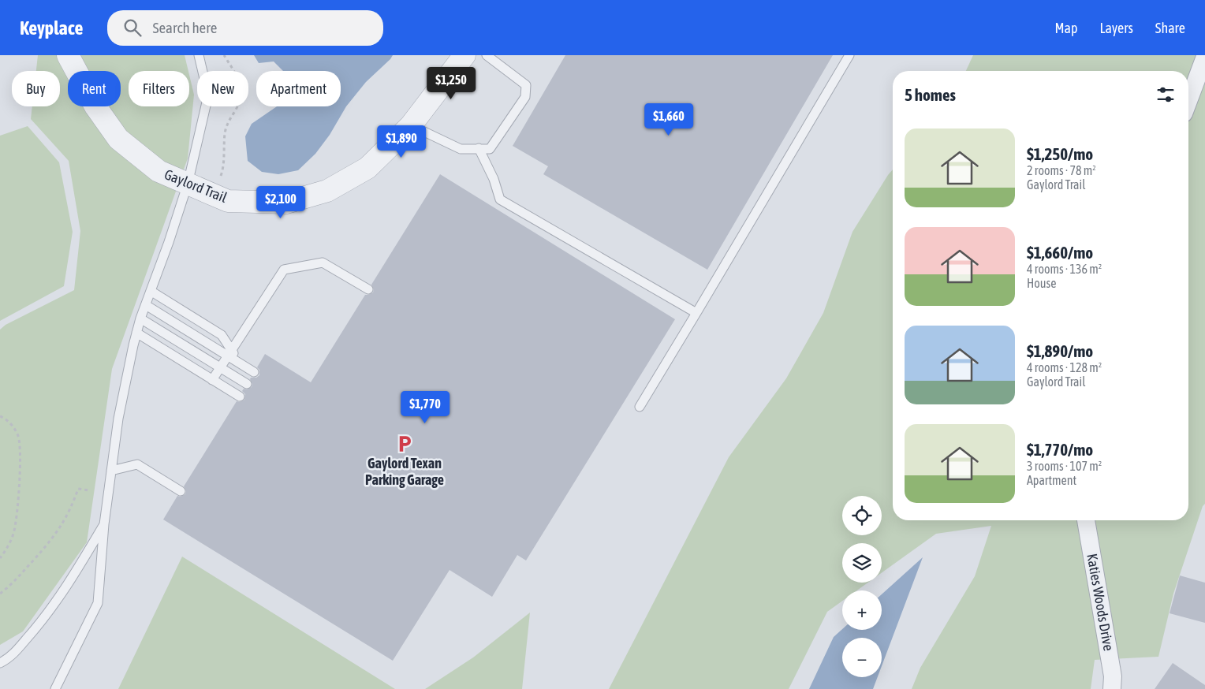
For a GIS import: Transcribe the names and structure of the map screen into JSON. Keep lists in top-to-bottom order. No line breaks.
{"streets":{"street":["Gaylord Trail","Katies Woods Drive"]},"places":{"parking":["Gaylord Texan Parking Garage"]},"page":{"header":"Keyplace","search":"Search here","nav":["Map","Layers","Share"],"price":["$1,250","$1,660","$1,890","$2,100","$1,770"],"chip":["Buy","Rent","Filters","New","Apartment"],"heading":"5 homes","list":[{"name":"$1,250/mo","note":"2 rooms · 78 m² · Gaylord Trail"},{"name":"$1,660/mo","note":"4 rooms · 136 m² · House"},{"name":"$1,890/mo","note":"4 rooms · 128 m² · Gaylord Trail"},{"name":"$1,770/mo","note":"3 rooms · 107 m² · Apartment"}],"map_buttons":["+","−"]}}
